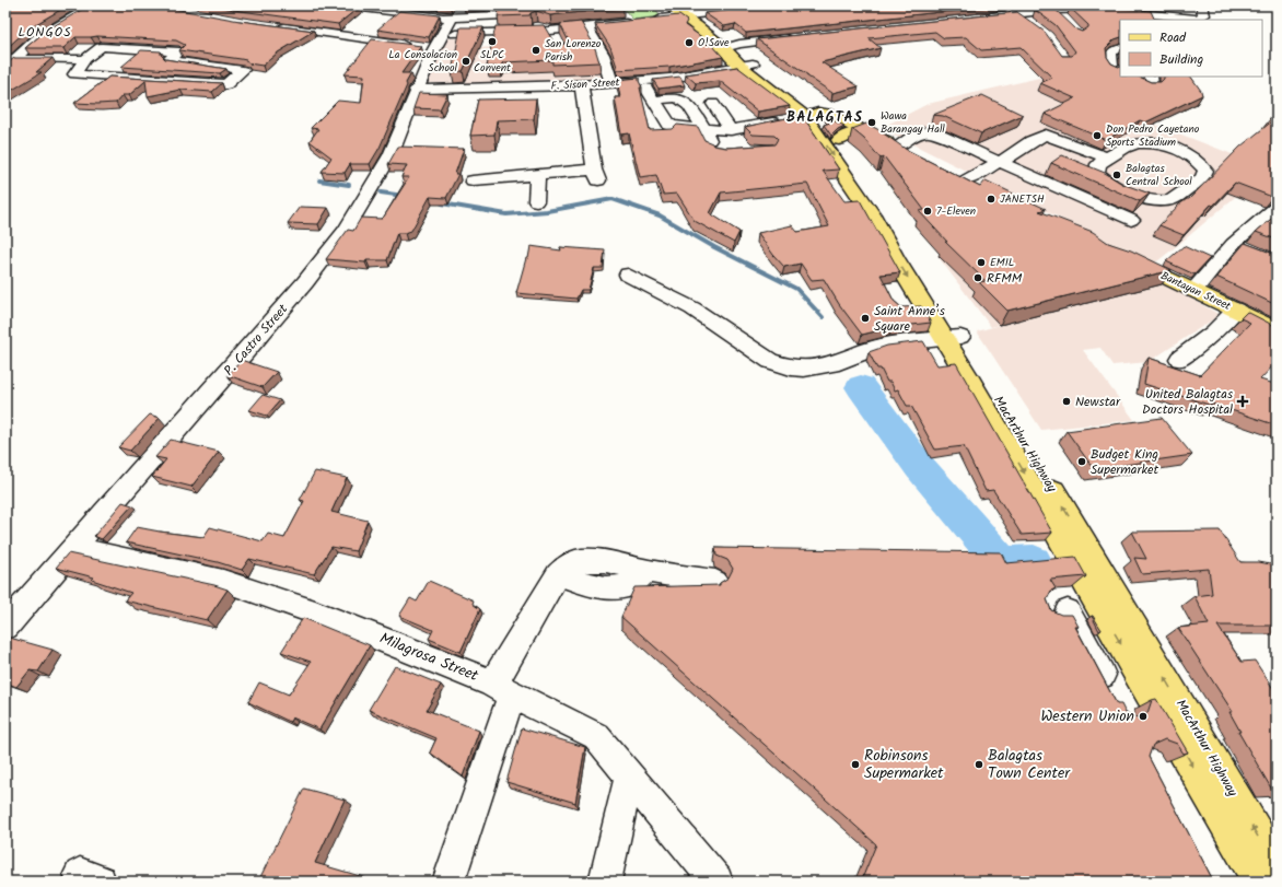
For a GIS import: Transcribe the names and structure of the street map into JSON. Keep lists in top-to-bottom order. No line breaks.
{"streets":{"main road":["Bantayan Street","MacArthur Highway"],"street":["F. Sison Street","P. Castro Street","Milagrosa Street"]},"crossings":[["F. Sison Street","P. Castro Street"],["F. Sison Street","MacArthur Highway"],["P. Castro Street","Milagrosa Street"]],"districts":["LONGOS","BALAGTAS"],"places":{"other":["SLPC Convent","O!Save","San Lorenzo Parish","La Consolacion School","Wawa Barangay Hall","Don Pedro Cayetano Sports Stadium","Balagtas Central School","JANETSH","7-Eleven","EMIL","RFMM","Saint Anne’s Square","Newstar","Budget King Supermarket","Western Union","Robinsons Supermarket","Balagtas Town Center"],"health":["United Balagtas Doctors Hospital"]},"legend":["Road","Building"]}
